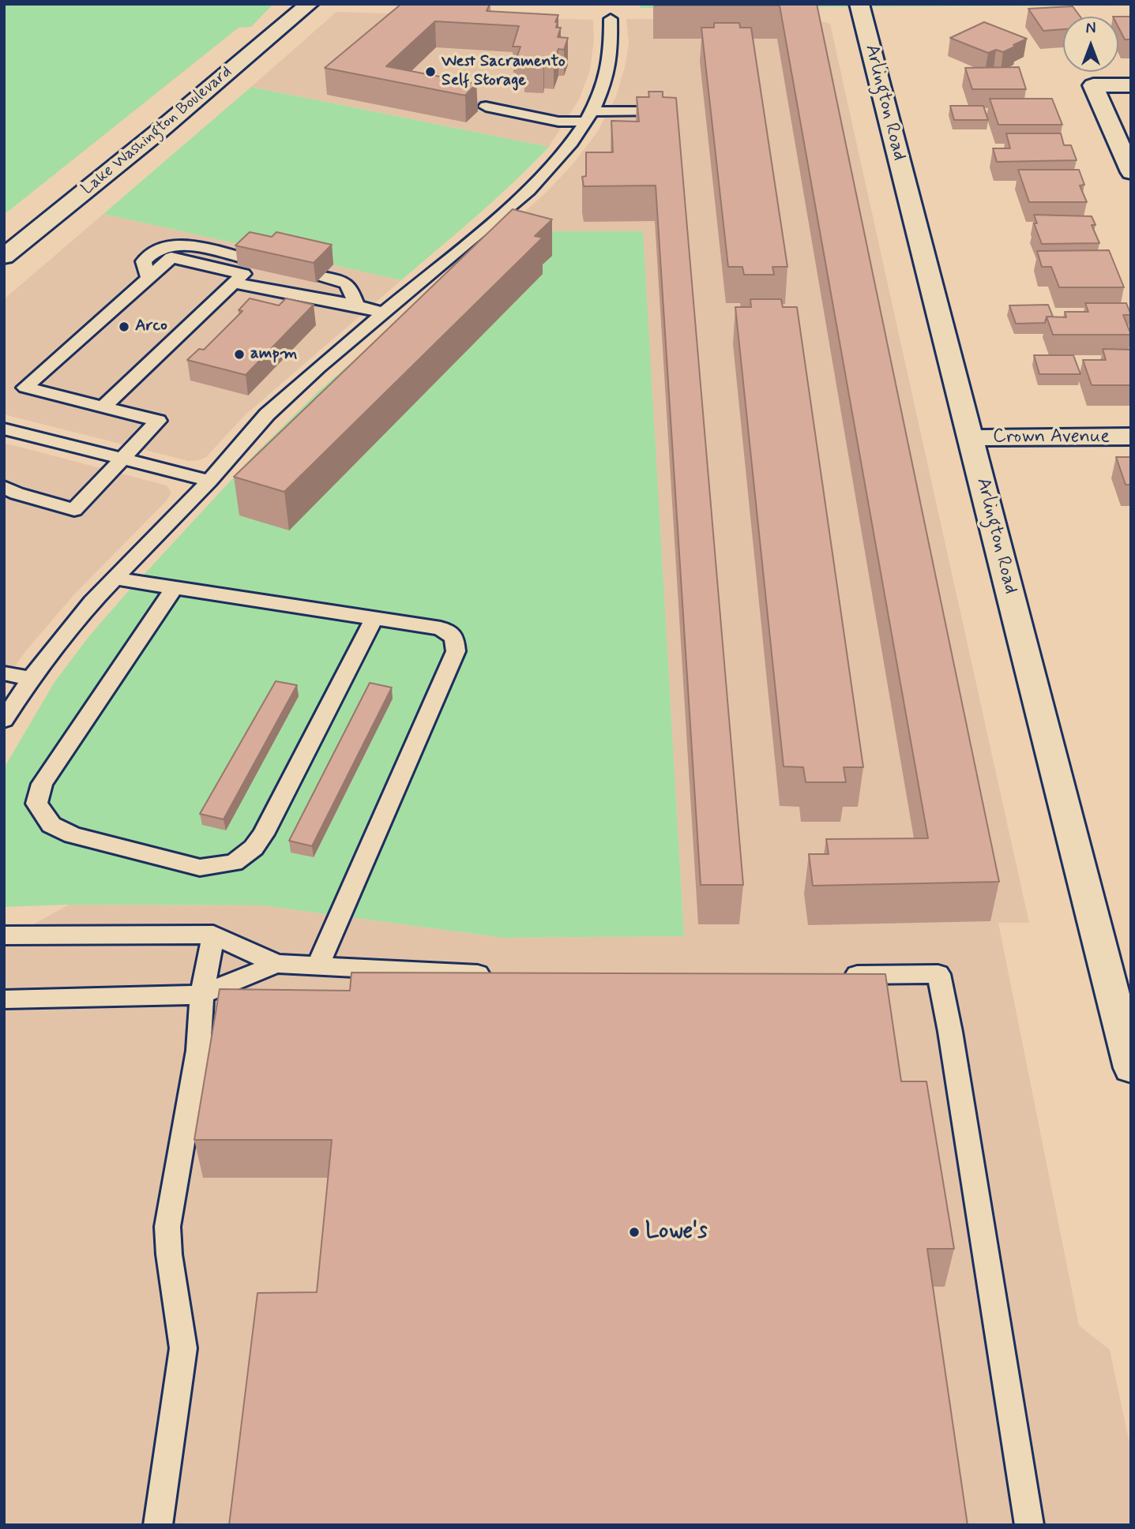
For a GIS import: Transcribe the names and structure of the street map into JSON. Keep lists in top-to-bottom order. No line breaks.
{"streets":{"street":["Arlington Road","Lake Washington Boulevard","Crown Avenue"]},"crossings":[["Arlington Road","Crown Avenue"]],"places":["West Sacramento Self Storage","Arco","ampm","Lowe's"],"north":"top"}
